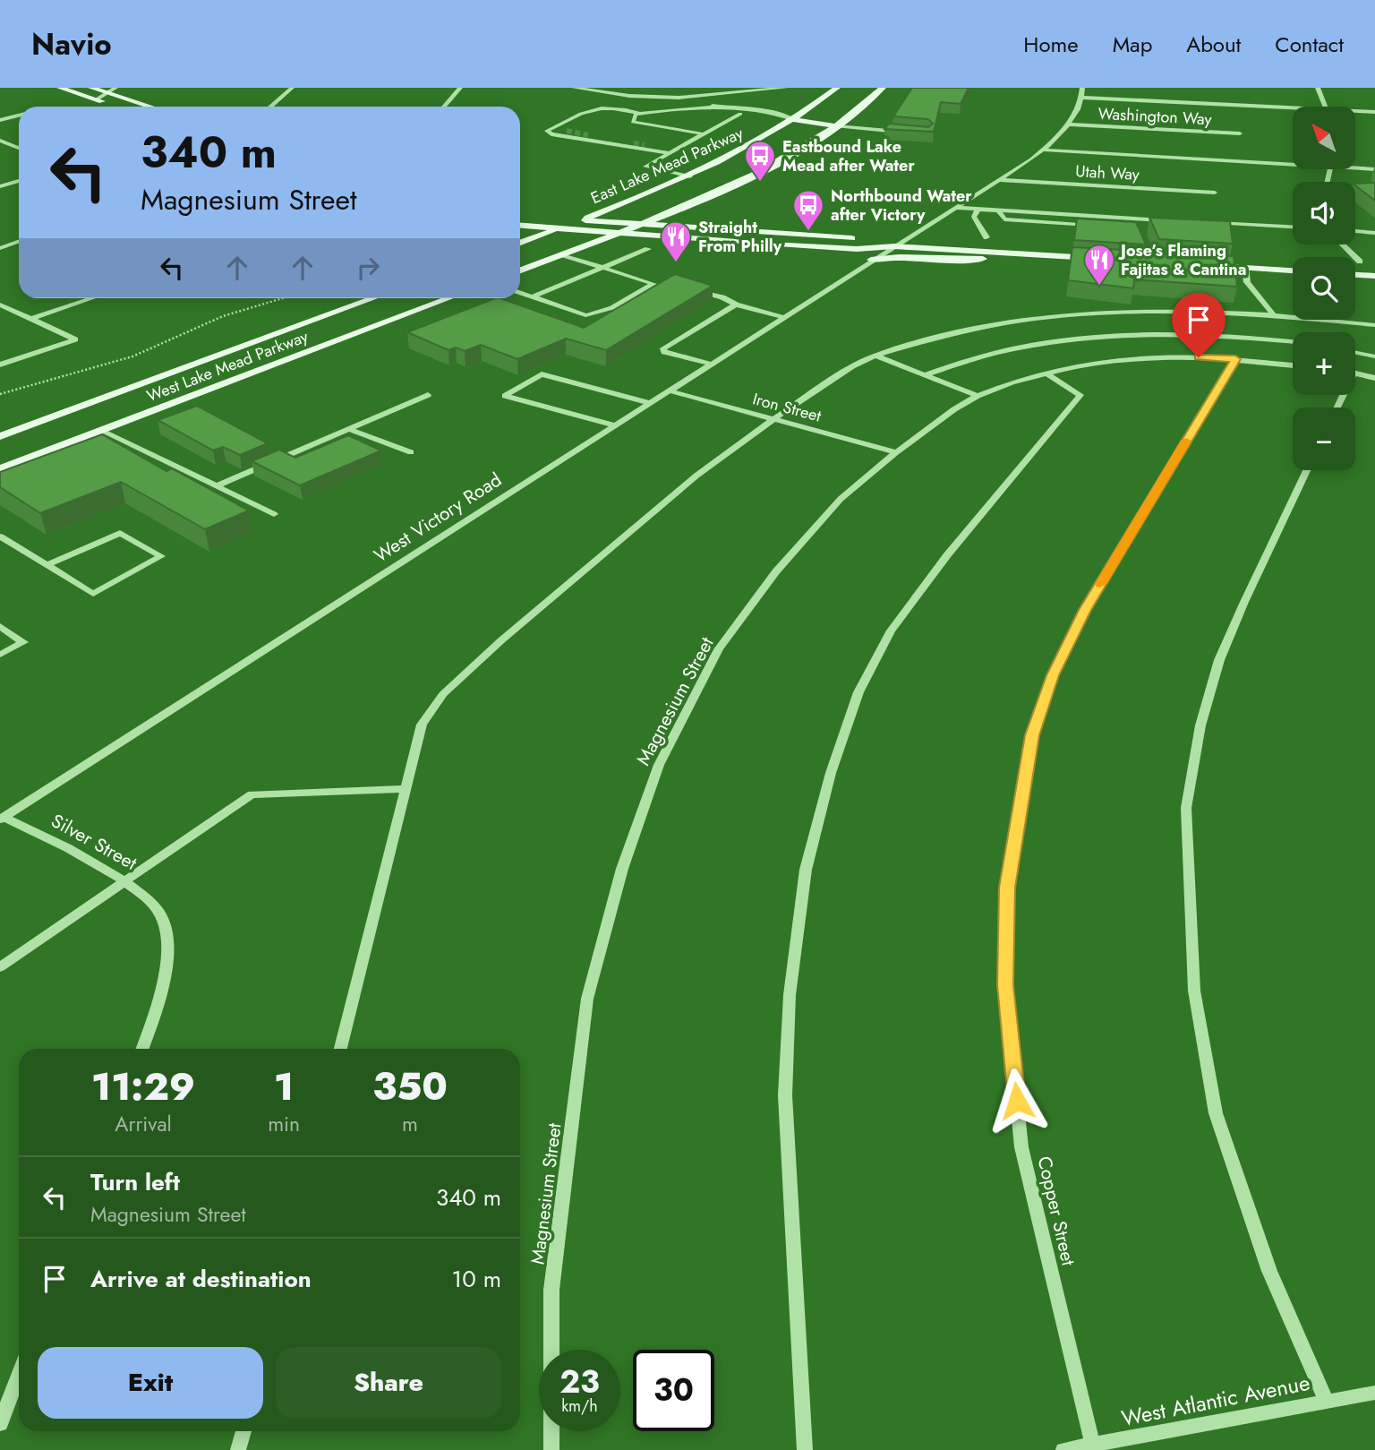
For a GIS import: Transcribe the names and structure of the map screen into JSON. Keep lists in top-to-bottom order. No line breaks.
{"streets":{"main road":["East Lake Mead Parkway","West Lake Mead Parkway"],"street":["Washington Way","Utah Way","Iron Street","West Victory Road","Magnesium Street","Silver Street","Copper Street","West Atlantic Avenue"]},"crossings":[["Washington Way","West Victory Road"],["Utah Way","West Victory Road"],["Iron Street","West Victory Road"],["Iron Street","Magnesium Street"],["West Victory Road","Silver Street"],["Magnesium Street","Copper Street"],["Copper Street","West Atlantic Avenue"]],"places":{"bus stop":["Eastbound Lake Mead after Water","Northbound Water after Victory"],"restaurant":["Straight From Philly","Jose’s Flaming Fajitas & Cantina"]},"north":"top left","page":{"header":"Navio","nav":["Home","Map","About","Contact"],"map_buttons":["+","−"],"turn":["340 m","Magnesium Street"],"eta":["11:29","Arrival","1","min","350","m"],"list":[{"name":"Turn left","note":"Magnesium Street","value":"340 m"},{"name":"Arrive at destination","value":"10 m"}],"buttons":["Exit","Share"],"speed":"23 km/h","limit":"30"}}
